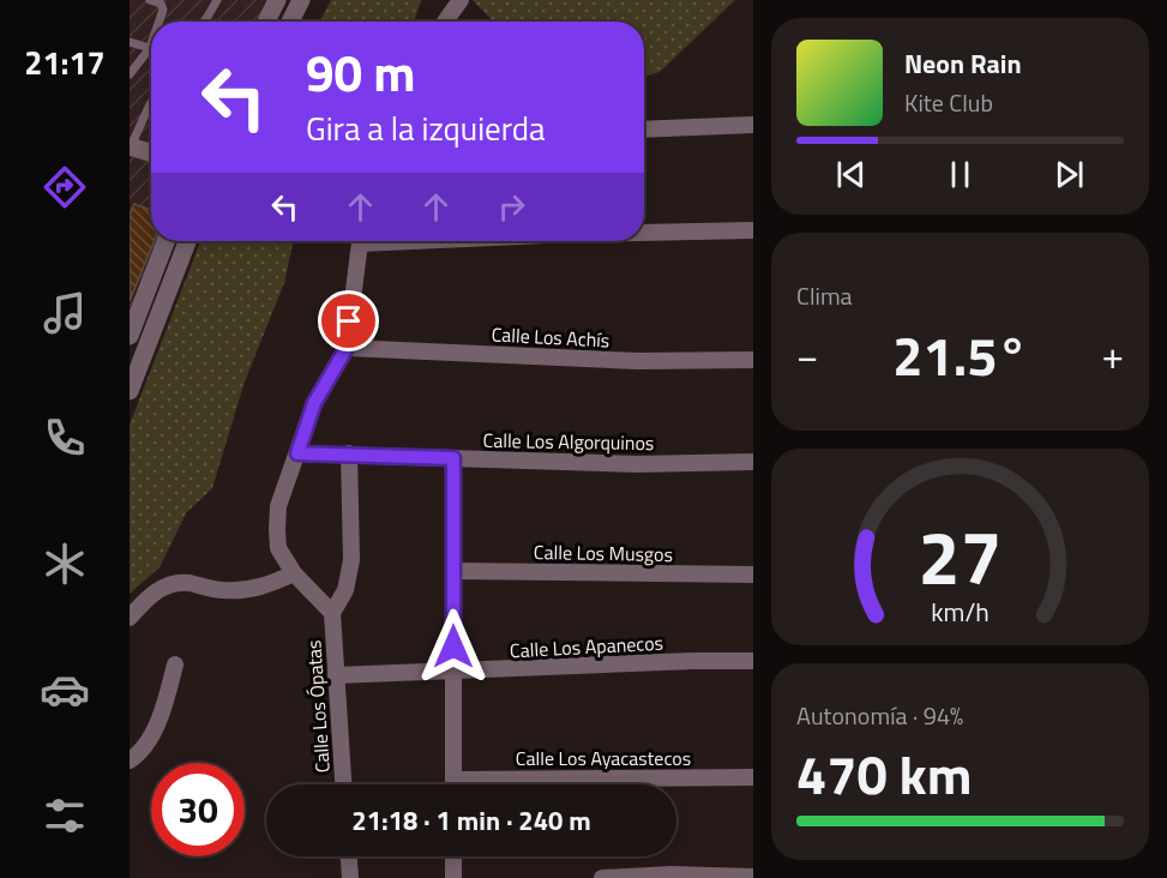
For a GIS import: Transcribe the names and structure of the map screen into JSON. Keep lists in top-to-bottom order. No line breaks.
{"streets":{"street":["Calle Los Achís","Calle Los Algorquinos","Calle Los Musgos","Calle Los Apanecos","Calle Los Ópatas","Calle Los Ayacastecos"]},"crossings":[["Calle Los Achís","Calle Los Ópatas"],["Calle Los Algorquinos","Calle Los Ópatas"],["Calle Los Apanecos","Calle Los Ópatas"]],"page":{"tabs":"21:17","turn":["90 m","Gira a la izquierda"],"song":["Neon Rain","Kite Club"],"tile":["Clima",["Autonomía · 94%","470 km"]],"heat":["−","21.5°","+"],"limit":"30","trip":"21:18 · 1 min · 240 m","gauge":["27","km/h"]}}
